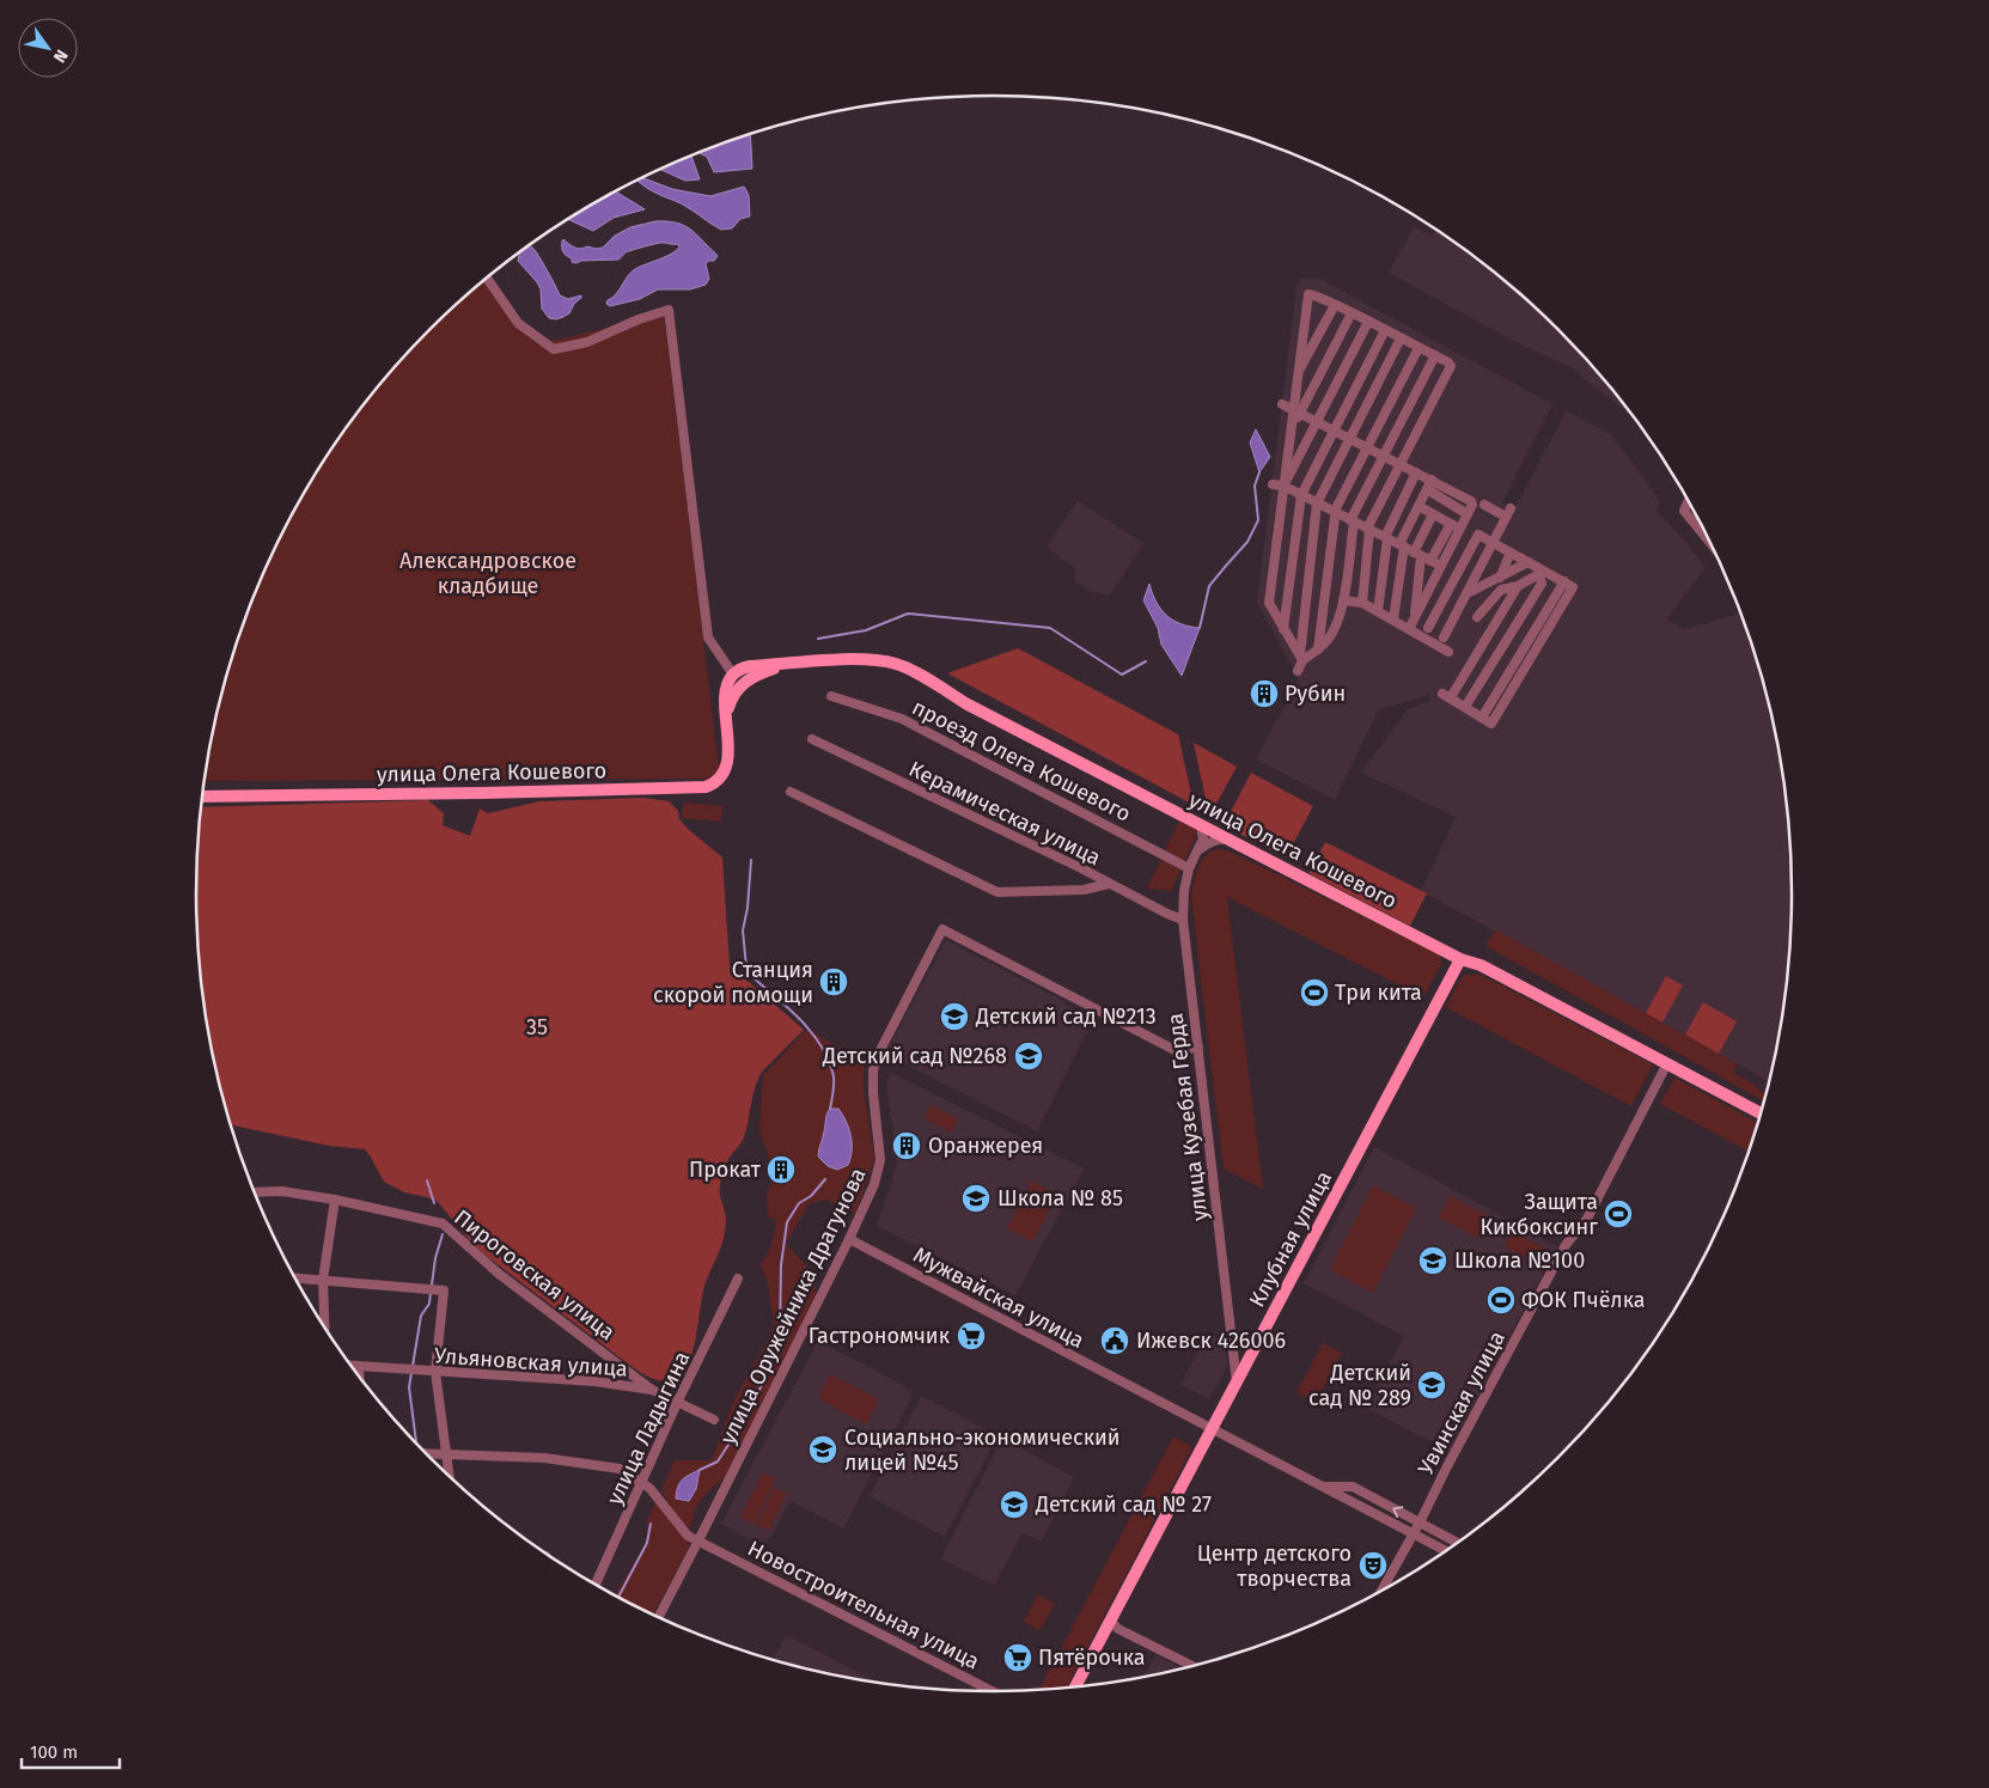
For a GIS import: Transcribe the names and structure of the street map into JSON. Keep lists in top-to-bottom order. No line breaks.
{"streets":{"main road":["улица Олега Кошевого","Клубная улица"],"street":["проезд Олега Кошевого","Керамическая улица","улица Кузебая Герда","Пироговская улица","Мужвайская улица","улица Оружейника Драгунова","Ульяновская улица","Увинская улица","улица Ладыгина","Новостроительная улица"]},"crossings":[["проезд Олега Кошевого","улица Кузебая Герда"],["улица Олега Кошевого","Клубная улица"],["улица Олега Кошевого","Увинская улица"],["Керамическая улица","улица Кузебая Герда"],["улица Кузебая Герда","Клубная улица"],["улица Кузебая Герда","улица Оружейника Драгунова"],["Клубная улица","Мужвайская улица"],["Пироговская улица","Ульяновская улица"],["Мужвайская улица","улица Оружейника Драгунова"],["Мужвайская улица","Увинская улица"],["улица Оружейника Драгунова","Новостроительная улица"],["Ульяновская улица","улица Ладыгина"],["улица Ладыгина","Новостроительная улица"]],"parks":["Александровское кладбище","35"],"places":{"building":["Рубин","Станция скорой помощи","Оранжерея","Прокат"],"sports":["Три кита","Защита Кикбоксинг","ФОК Пчёлка"],"school or university":["Детский сад №213","Детский сад №268","Школа № 85","Школа №100","Детский сад № 289","Социально-экономический лицей №45","Детский сад № 27"],"supermarket":["Гастрономчик","Пятёрочка"],"public building":["Ижевск 426006"],"theatre":["Центр детского творчества"]},"scale_bar":"100 m","north":"bottom right"}
